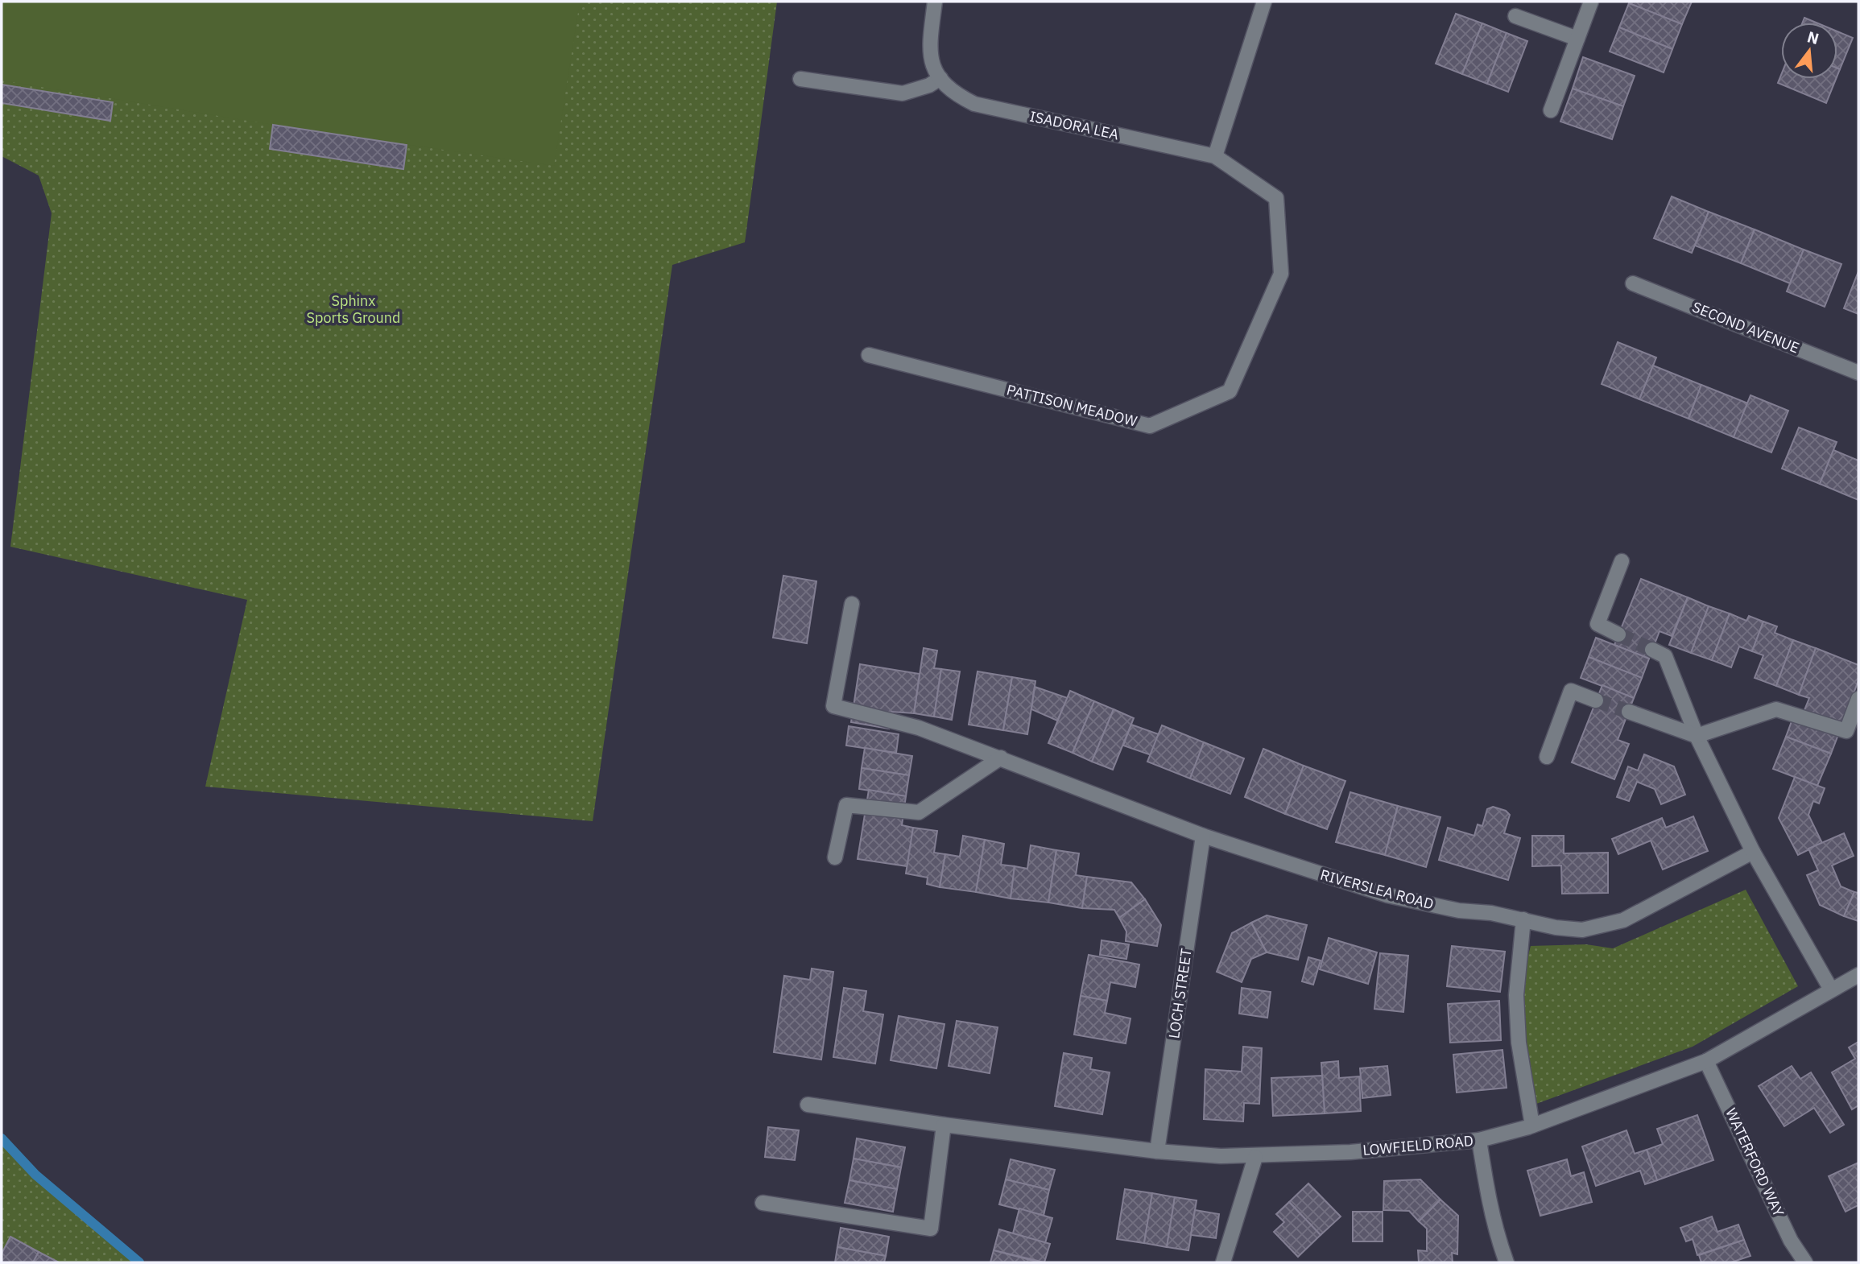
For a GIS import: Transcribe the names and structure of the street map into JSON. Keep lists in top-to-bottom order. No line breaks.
{"streets":{"street":["ISADORA LEA","SECOND AVENUE","PATTISON MEADOW","RIVERSLEA ROAD","LOCH STREET","LOWFIELD ROAD","WATERFORD WAY"]},"crossings":[["ISADORA LEA","PATTISON MEADOW"],["RIVERSLEA ROAD","LOCH STREET"],["LOCH STREET","LOWFIELD ROAD"],["LOWFIELD ROAD","WATERFORD WAY"]],"parks":["Sphinx Sports Ground"],"north":"top"}
